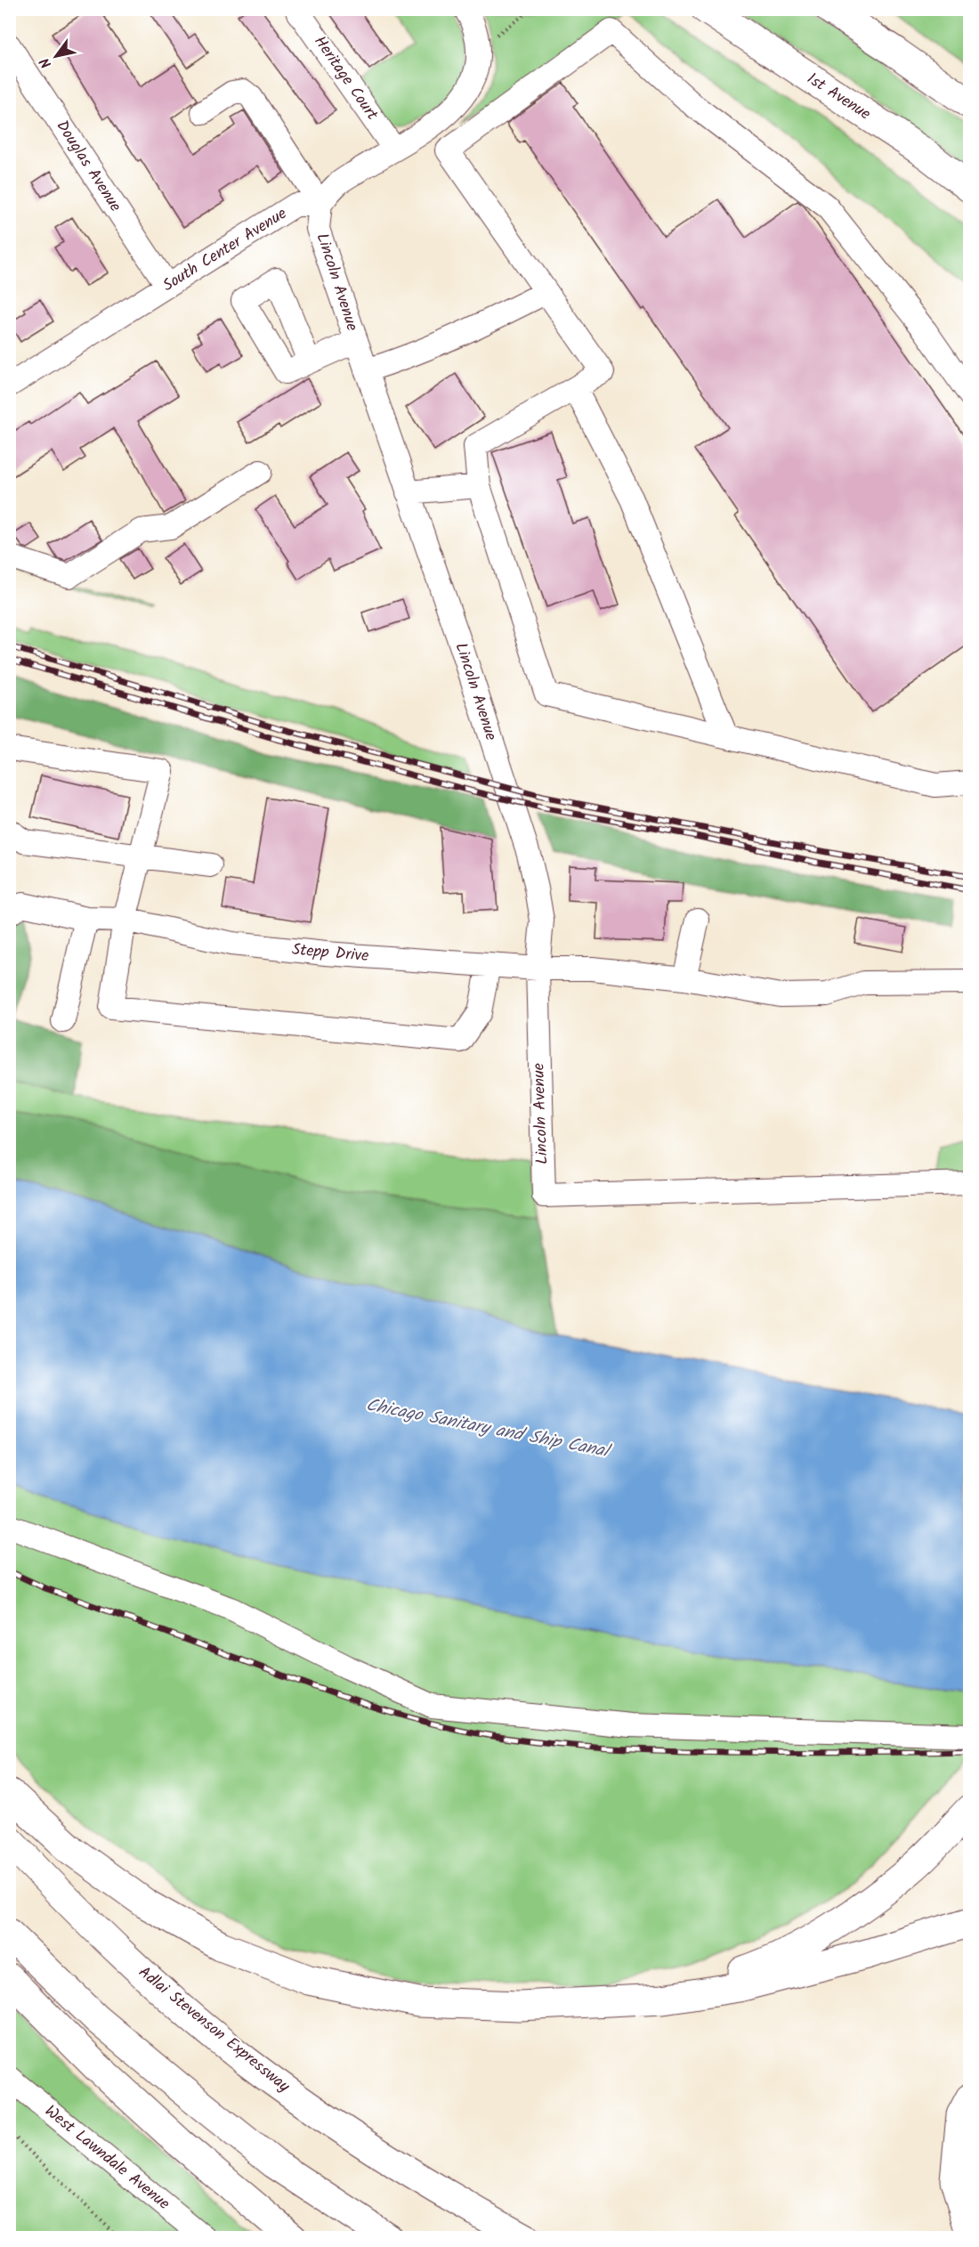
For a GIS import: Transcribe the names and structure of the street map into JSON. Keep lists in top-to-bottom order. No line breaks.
{"streets":{"main road":["1st Avenue","Adlai Stevenson Expressway"],"street":["Heritage Court","Douglas Avenue","South Center Avenue","Lincoln Avenue","Stepp Drive","West Lawndale Avenue"]},"crossings":[["Douglas Avenue","South Center Avenue"],["South Center Avenue","Lincoln Avenue"],["Lincoln Avenue","Stepp Drive"]],"water":["Chicago Sanitary and Ship Canal"],"north":"bottom left"}
